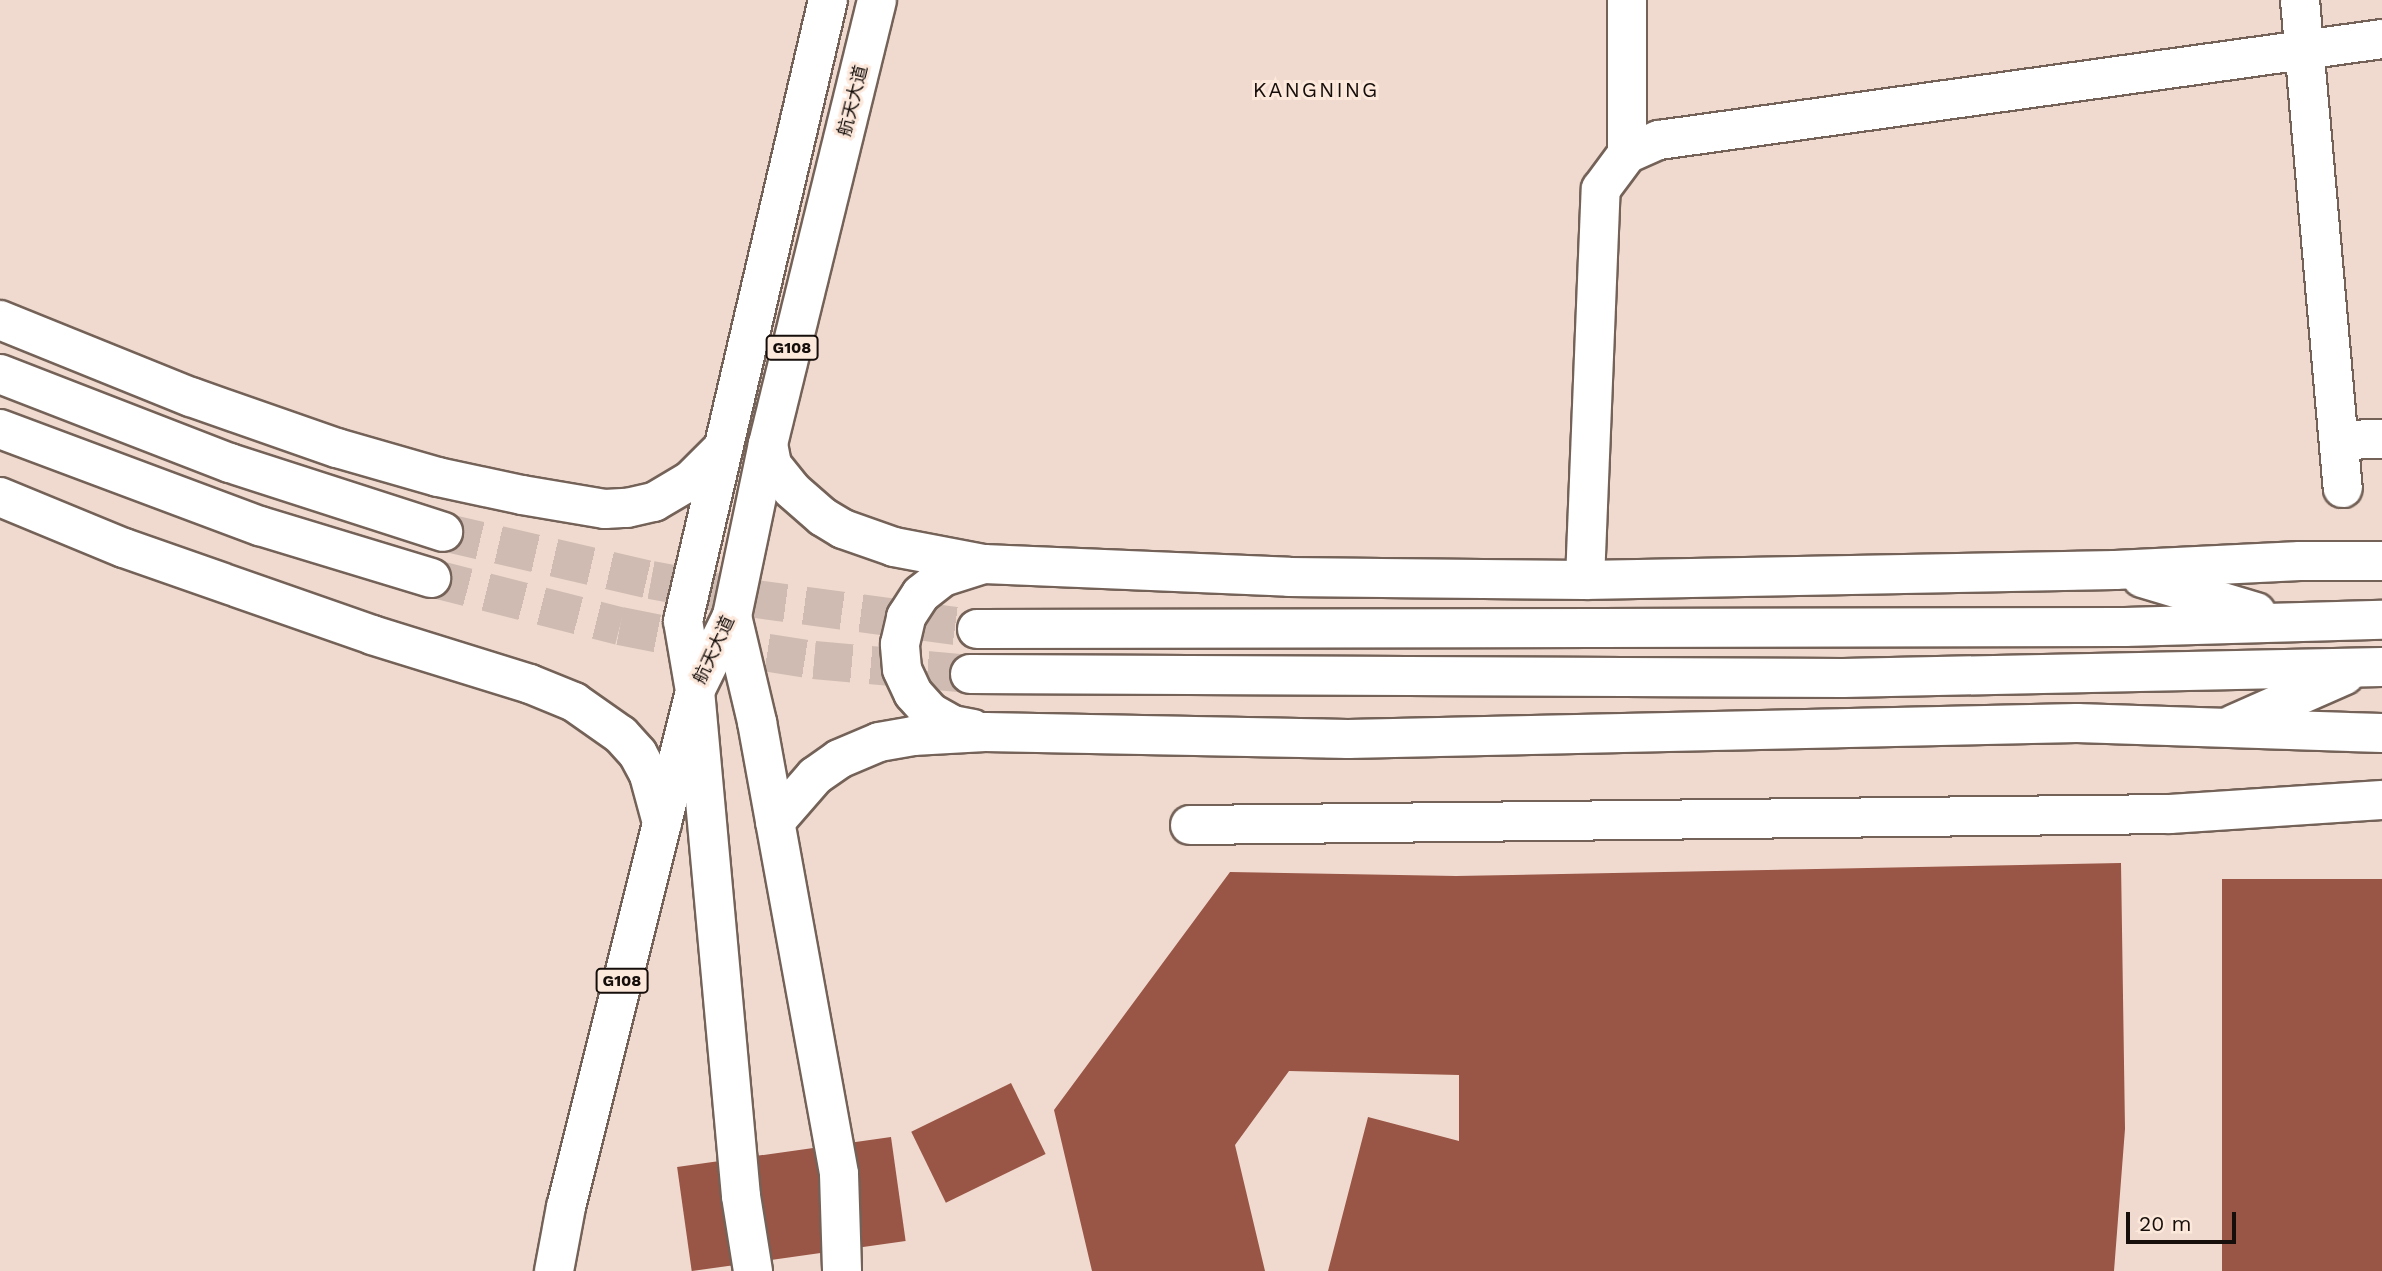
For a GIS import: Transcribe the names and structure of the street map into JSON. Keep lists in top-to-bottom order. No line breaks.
{"streets":{"main road":["航天大道","G108"]},"crossings":[["航天大道","G108"]],"districts":["KANGNING"],"scale_bar":"20 m"}
